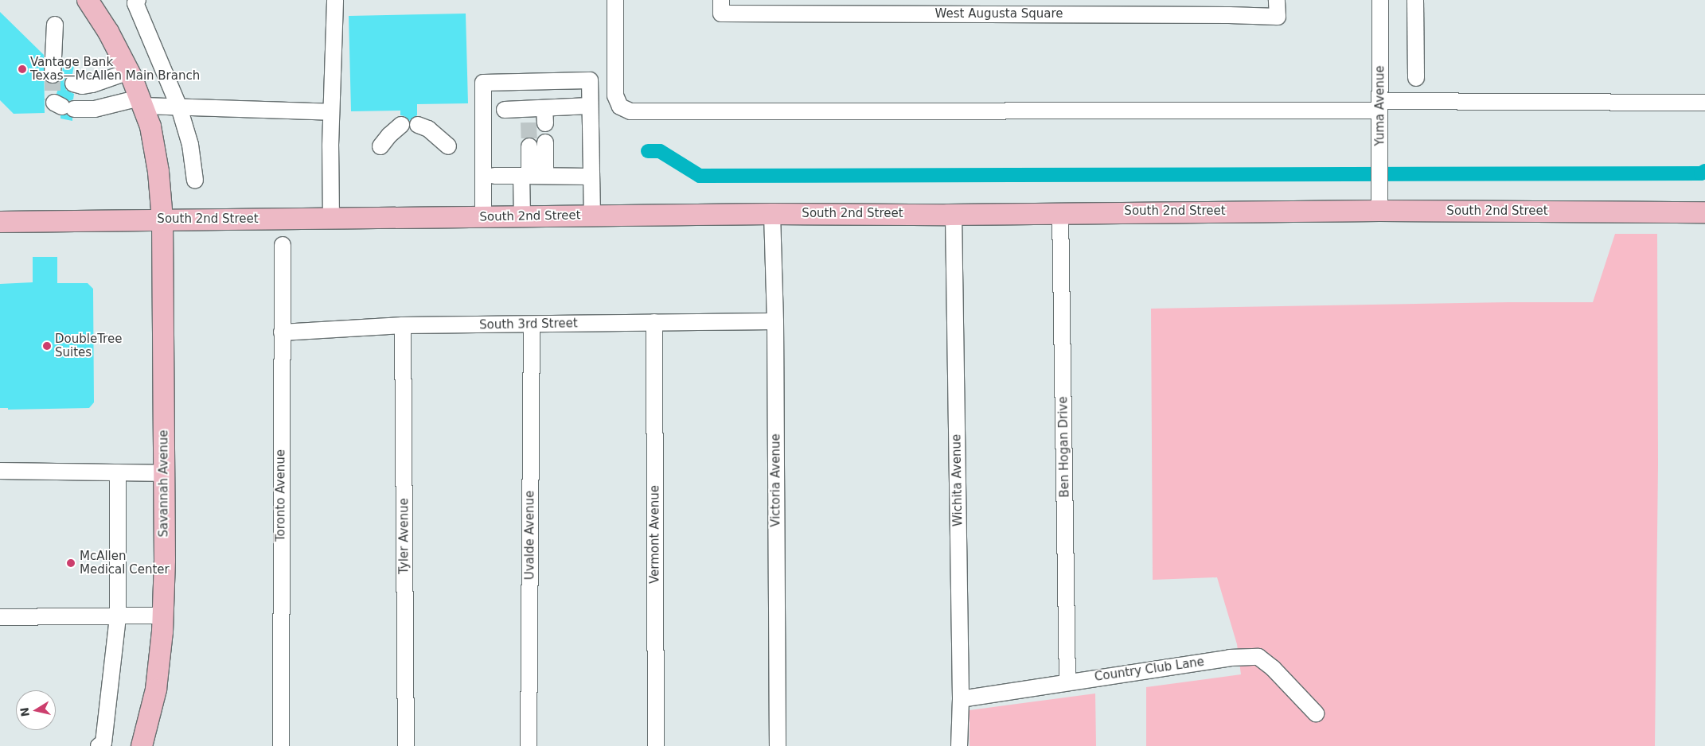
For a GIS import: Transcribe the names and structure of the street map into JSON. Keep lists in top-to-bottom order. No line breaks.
{"streets":{"main road":["South 2nd Street","Savannah Avenue"],"street":["West Augusta Square","Yuma Avenue","South 3rd Street","Ben Hogan Drive","Victoria Avenue","Wichita Avenue","Toronto Avenue","Vermont Avenue","Uvalde Avenue","Tyler Avenue","Country Club Lane"]},"crossings":[["Yuma Avenue","South 2nd Street"],["South 2nd Street","Ben Hogan Drive"],["South 2nd Street","Victoria Avenue"],["South 2nd Street","Wichita Avenue"],["South 2nd Street","Savannah Avenue"],["South 3rd Street","Victoria Avenue"],["South 3rd Street","Toronto Avenue"],["South 3rd Street","Vermont Avenue"],["South 3rd Street","Uvalde Avenue"],["South 3rd Street","Tyler Avenue"],["Ben Hogan Drive","Country Club Lane"],["Wichita Avenue","Country Club Lane"]],"places":["Vantage Bank Texas—McAllen Main Branch","DoubleTree Suites","McAllen Medical Center"],"north":"left"}
